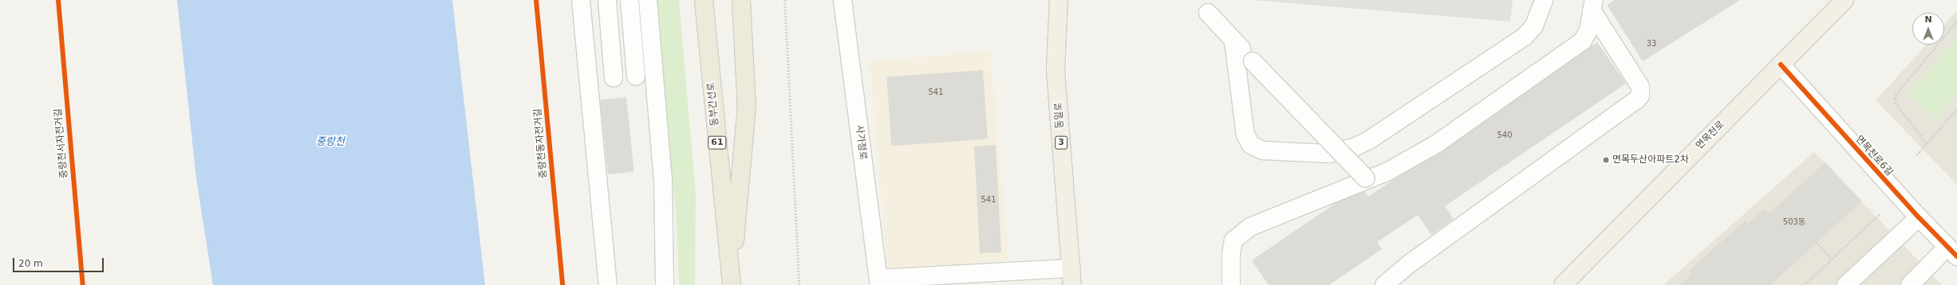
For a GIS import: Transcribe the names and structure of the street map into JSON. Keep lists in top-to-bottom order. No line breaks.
{"streets":{"highway":["동부간선로","61"],"main road":["동일로","면목천로","3"],"street":["사가정로","면목천로6길"],"cycle path":["중랑천서자전거길","중랑천동자전거길"]},"crossings":[["면목천로","면목천로6길"]],"water":["중랑천"],"places":["면목두산아파트2차"],"house_numbers":["33","541","540","541","503동"],"scale_bar":"20 m","north":"top"}
